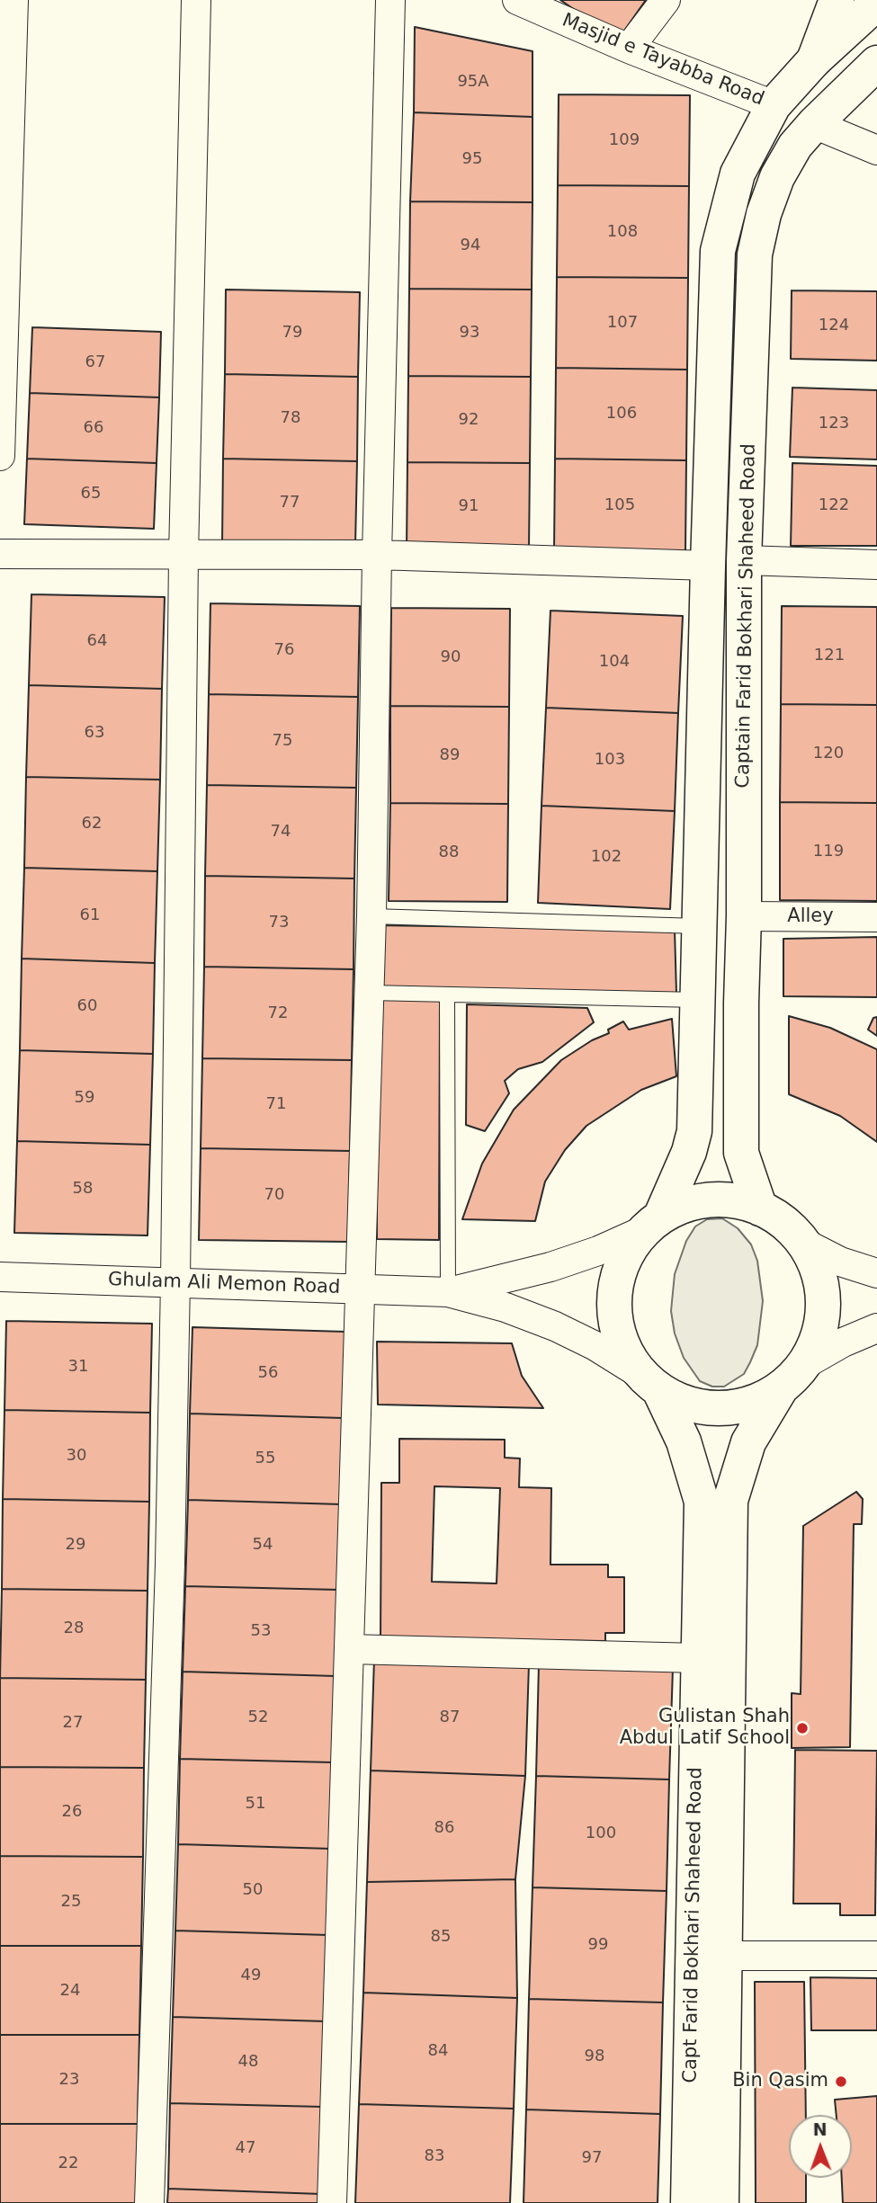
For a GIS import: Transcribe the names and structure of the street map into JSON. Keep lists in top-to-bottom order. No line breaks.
{"streets":{"street":["Masjid e Tayabba Road","Captain Farid Bokhari Shaheed Road","Alley","Ghulam Ali Memon Road","Capt Farid Bokhari Shaheed Road"]},"crossings":[["Masjid e Tayabba Road","Captain Farid Bokhari Shaheed Road"],["Captain Farid Bokhari Shaheed Road","Alley"],["Captain Farid Bokhari Shaheed Road","Capt Farid Bokhari Shaheed Road"]],"places":["Gulistan Shah Abdul Latif School","Bin Qasim"],"house_numbers":["95A","109","95","108","94","107","124","79","93","67","106","78","92","123","66","65","77","105","122","91","64","76","121","90","104","63","75","120","89","103","62","74","119","88","102","61","73","60","72","59","71","58","70","31","56","30","55","29","54","28","53","52","87","27","51","26","86","100","50","25","85","99","49","24","84","98","48","23","47","83","97","22"],"north":"top"}
